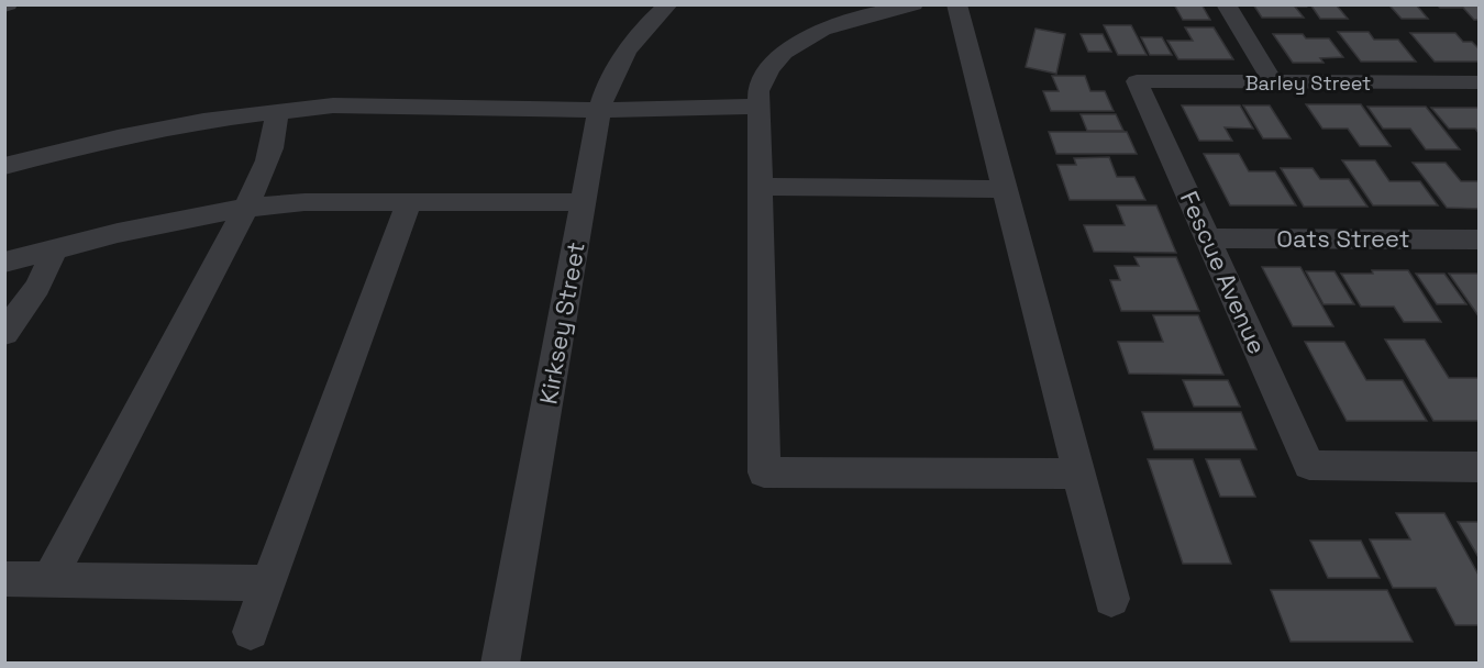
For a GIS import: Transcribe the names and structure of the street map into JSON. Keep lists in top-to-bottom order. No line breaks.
{"streets":{"street":["Barley Street","Oats Street","Fescue Avenue","Kirksey Street"]},"crossings":[["Barley Street","Fescue Avenue"],["Oats Street","Fescue Avenue"]]}
